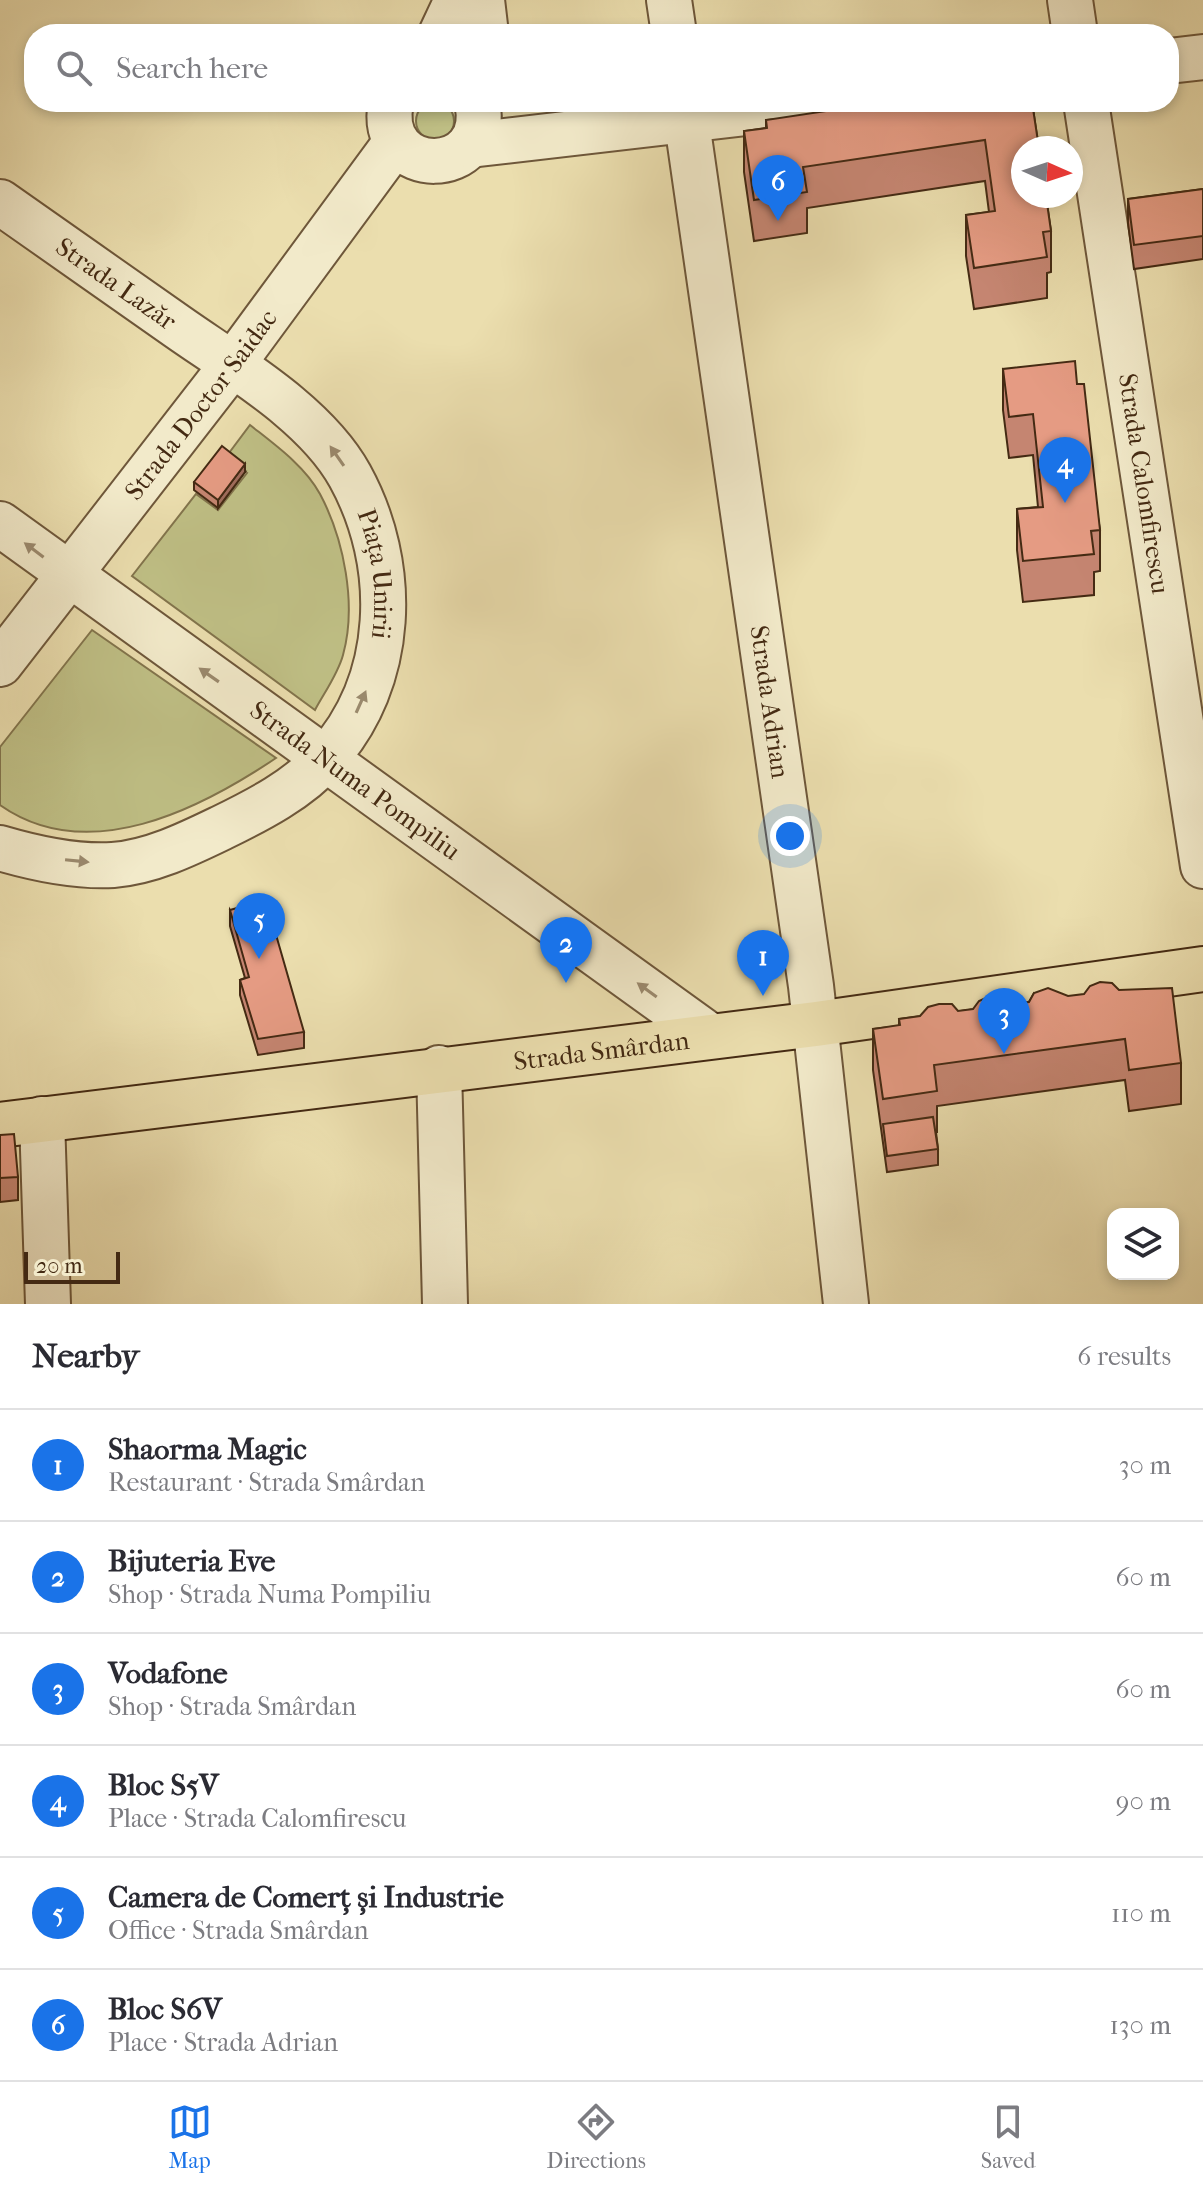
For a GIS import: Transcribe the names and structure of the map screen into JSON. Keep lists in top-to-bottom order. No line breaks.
{"streets":{"main road":["Strada Smârdan"],"street":["Strada Lazăr","Strada Doctor Saidac","Strada Calomfirescu","Piața Unirii","Strada Adrian","Strada Numa Pompiliu"]},"crossings":[["Strada Lazăr","Strada Doctor Saidac"],["Strada Lazăr","Piața Unirii"],["Strada Doctor Saidac","Piața Unirii"],["Strada Doctor Saidac","Strada Numa Pompiliu"],["Piața Unirii","Strada Numa Pompiliu"],["Strada Adrian","Strada Smârdan"],["Strada Numa Pompiliu","Strada Smârdan"]],"one_way":["Strada Numa Pompiliu"],"scale_bar":"20 m","north":"right","page":{"search":"Search here","pins":["6","4","5","2","1","3"],"scale":"20 m","heading":["Nearby","6 results"],"list":[{"mark":"1","name":"Shaorma Magic","note":"Restaurant · Strada Smârdan","value":"30 m"},{"mark":"2","name":"Bijuteria Eve","note":"Shop · Strada Numa Pompiliu","value":"60 m"},{"mark":"3","name":"Vodafone","note":"Shop · Strada Smârdan","value":"60 m"},{"mark":"4","name":"Bloc S5V","note":"Place · Strada Calomfirescu","value":"90 m"},{"mark":"5","name":"Camera de Comerț și Industrie","note":"Office · Strada Smârdan","value":"110 m"},{"mark":"6","name":"Bloc S6V","note":"Place · Strada Adrian","value":"130 m"}],"nav":["Map","Directions","Saved"]}}
